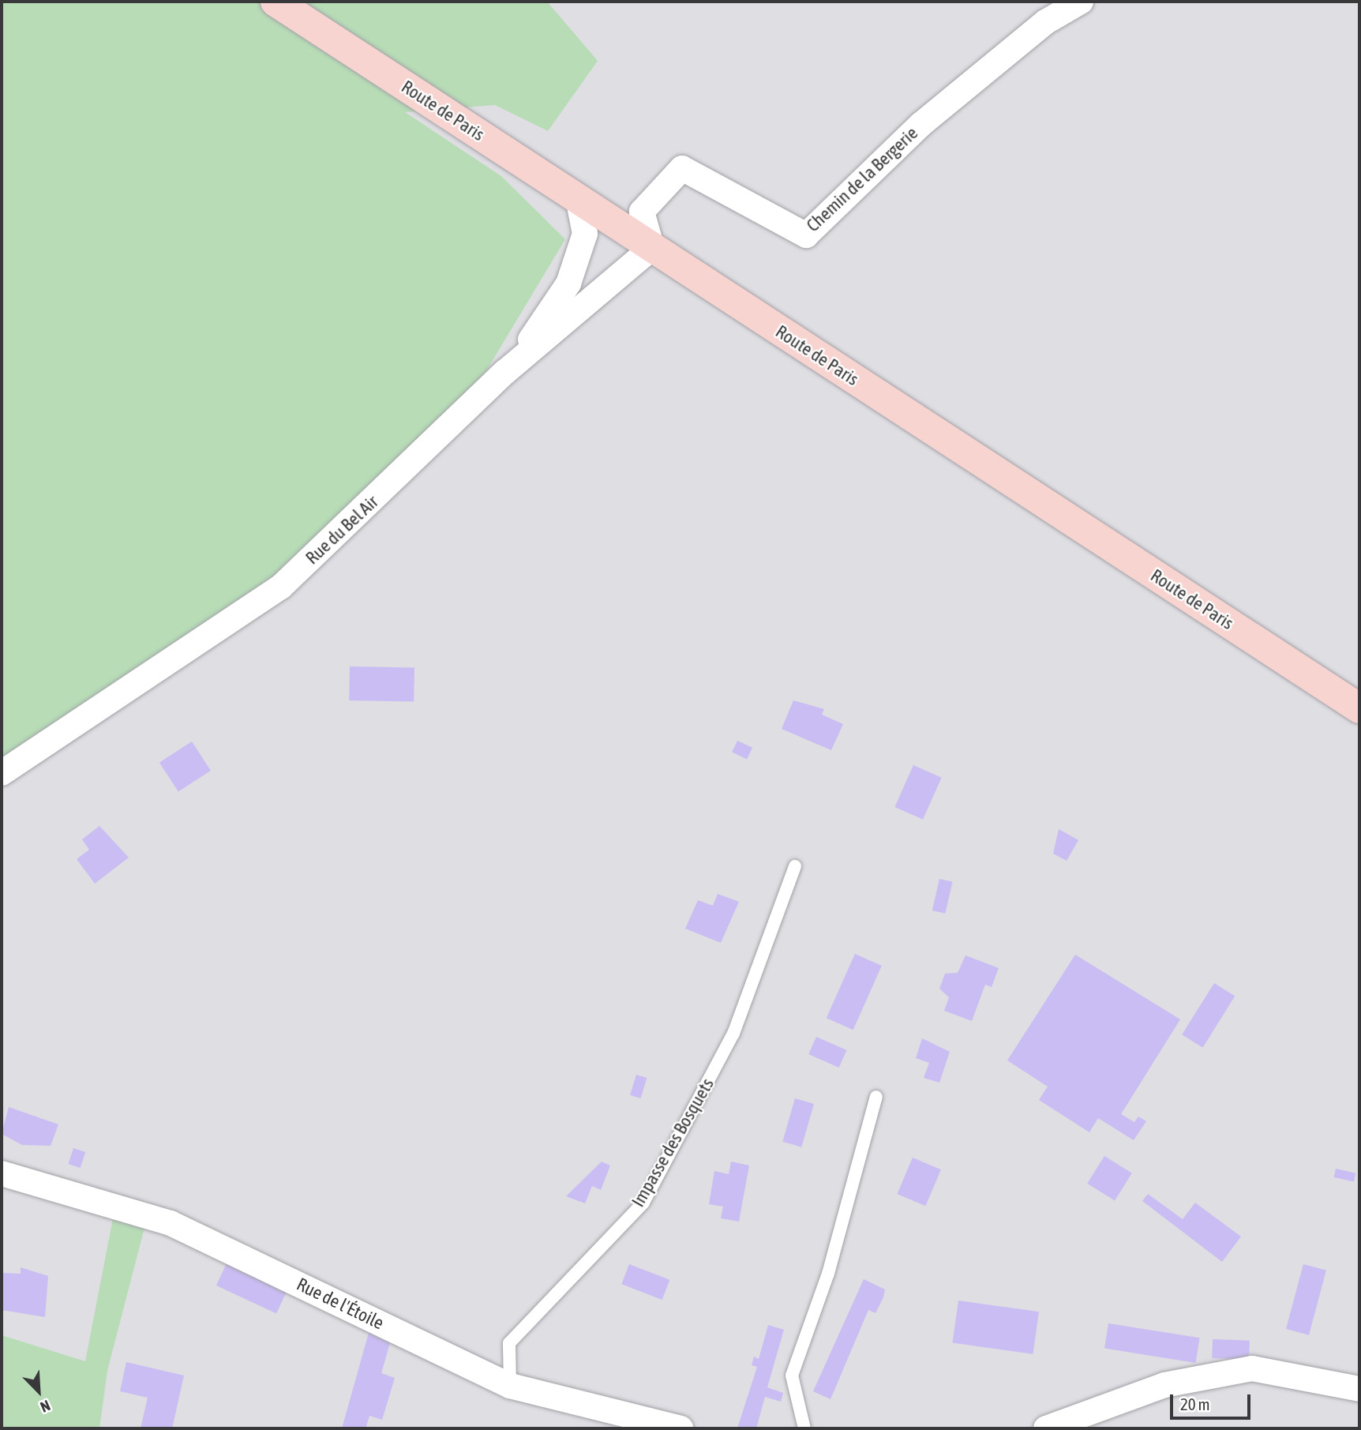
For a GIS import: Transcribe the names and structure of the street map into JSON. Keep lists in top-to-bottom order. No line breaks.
{"streets":{"main road":["Route de Paris"],"street":["Chemin de la Bergerie","Rue du Bel Air","Rue de l'Étoile"],"lane":["Impasse des Bosquets"]},"crossings":[["Route de Paris","Chemin de la Bergerie"],["Route de Paris","Rue du Bel Air"],["Chemin de la Bergerie","Rue du Bel Air"],["Impasse des Bosquets","Rue de l'Étoile"]],"scale_bar":"20 m","north":"bottom right"}
